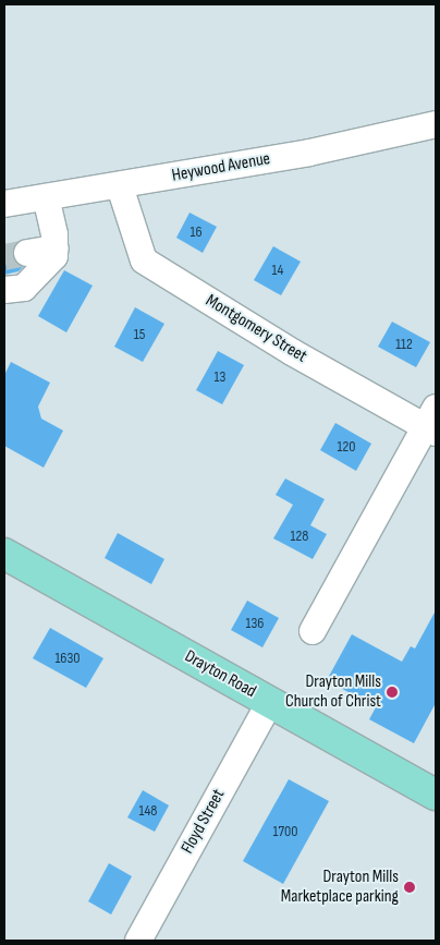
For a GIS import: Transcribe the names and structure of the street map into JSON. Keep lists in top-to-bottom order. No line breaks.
{"streets":{"main road":["Drayton Road"],"street":["Heywood Avenue","Montgomery Street","Floyd Street"]},"crossings":[["Heywood Avenue","Montgomery Street"],["Drayton Road","Floyd Street"]],"places":["Drayton Mills Church of Christ","Drayton Mills Marketplace parking"],"house_numbers":["16","14","15","112","13","120","128","136","1630","148","1700"]}
